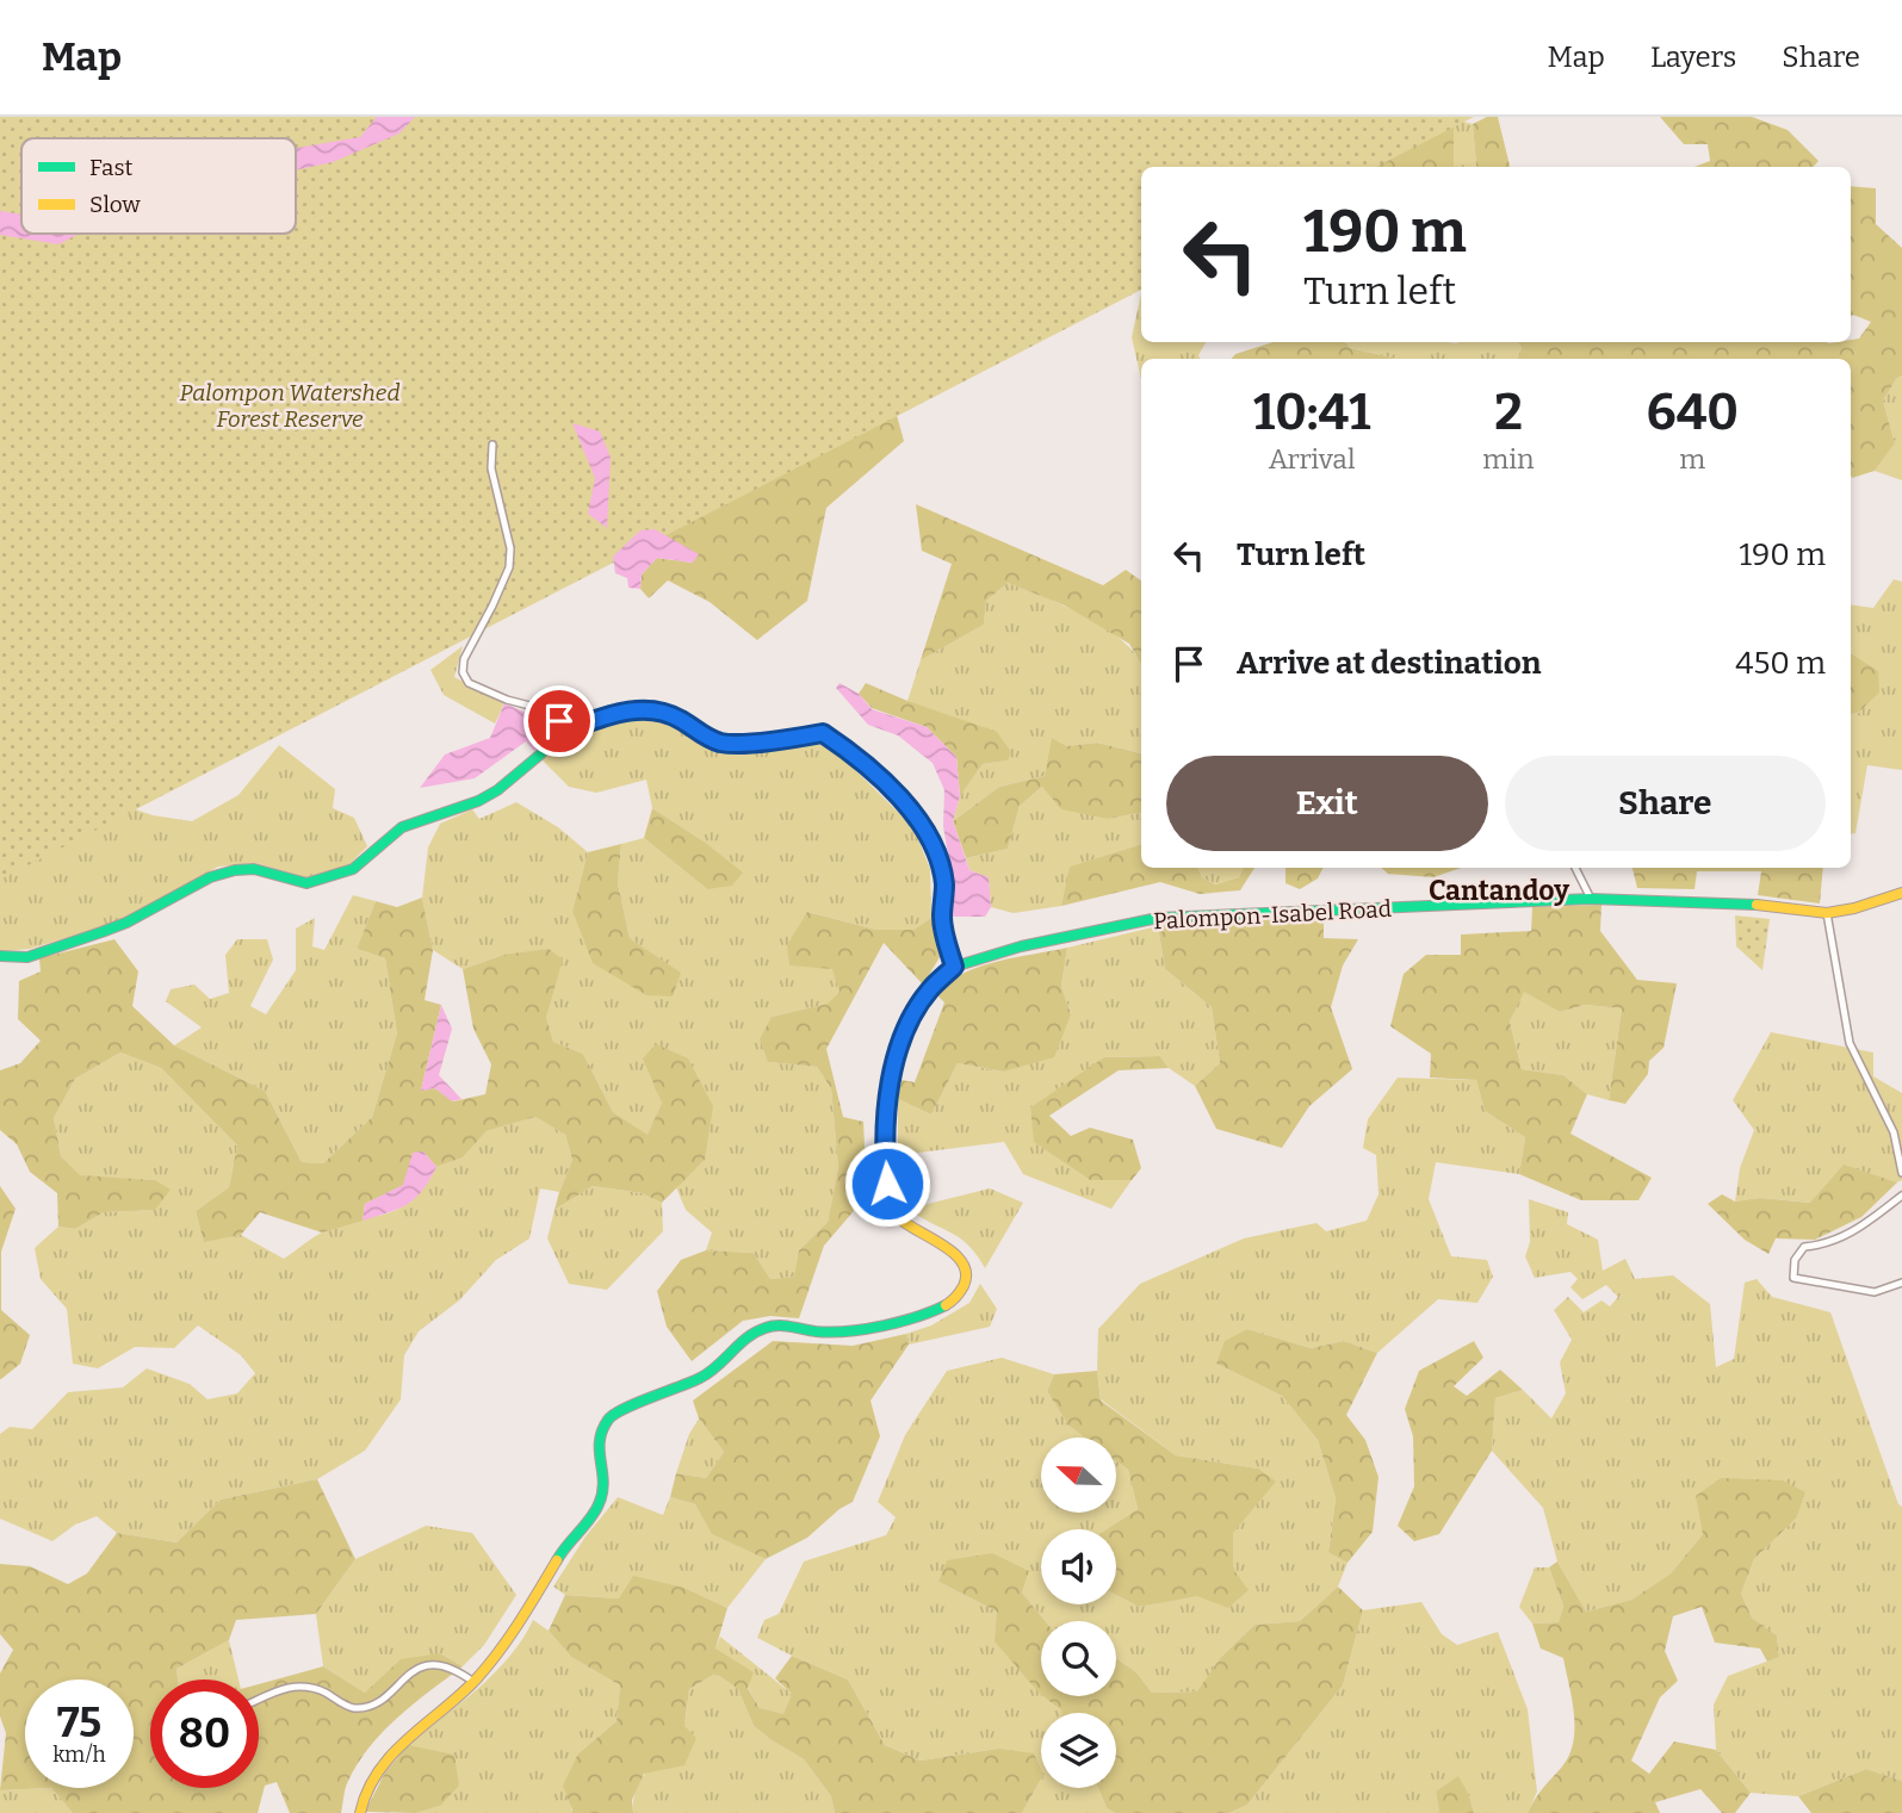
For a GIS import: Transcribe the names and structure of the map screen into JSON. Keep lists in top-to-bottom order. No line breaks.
{"streets":{"main road":["Palompon-Isabel Road"]},"districts":["Cantandoy"],"parks":["Palompon Watershed Forest Reserve"],"legend":["Fast","Slow"],"north":"left","page":{"header":"Map","nav":["Map","Layers","Share"],"turn":["190 m","Turn left"],"eta":["10:41","Arrival","2","min","640","m"],"list":[{"name":"Turn left","value":"190 m"},{"name":"Arrive at destination","value":"450 m"}],"buttons":["Exit","Share"],"speed":"75 km/h","limit":"80"}}
